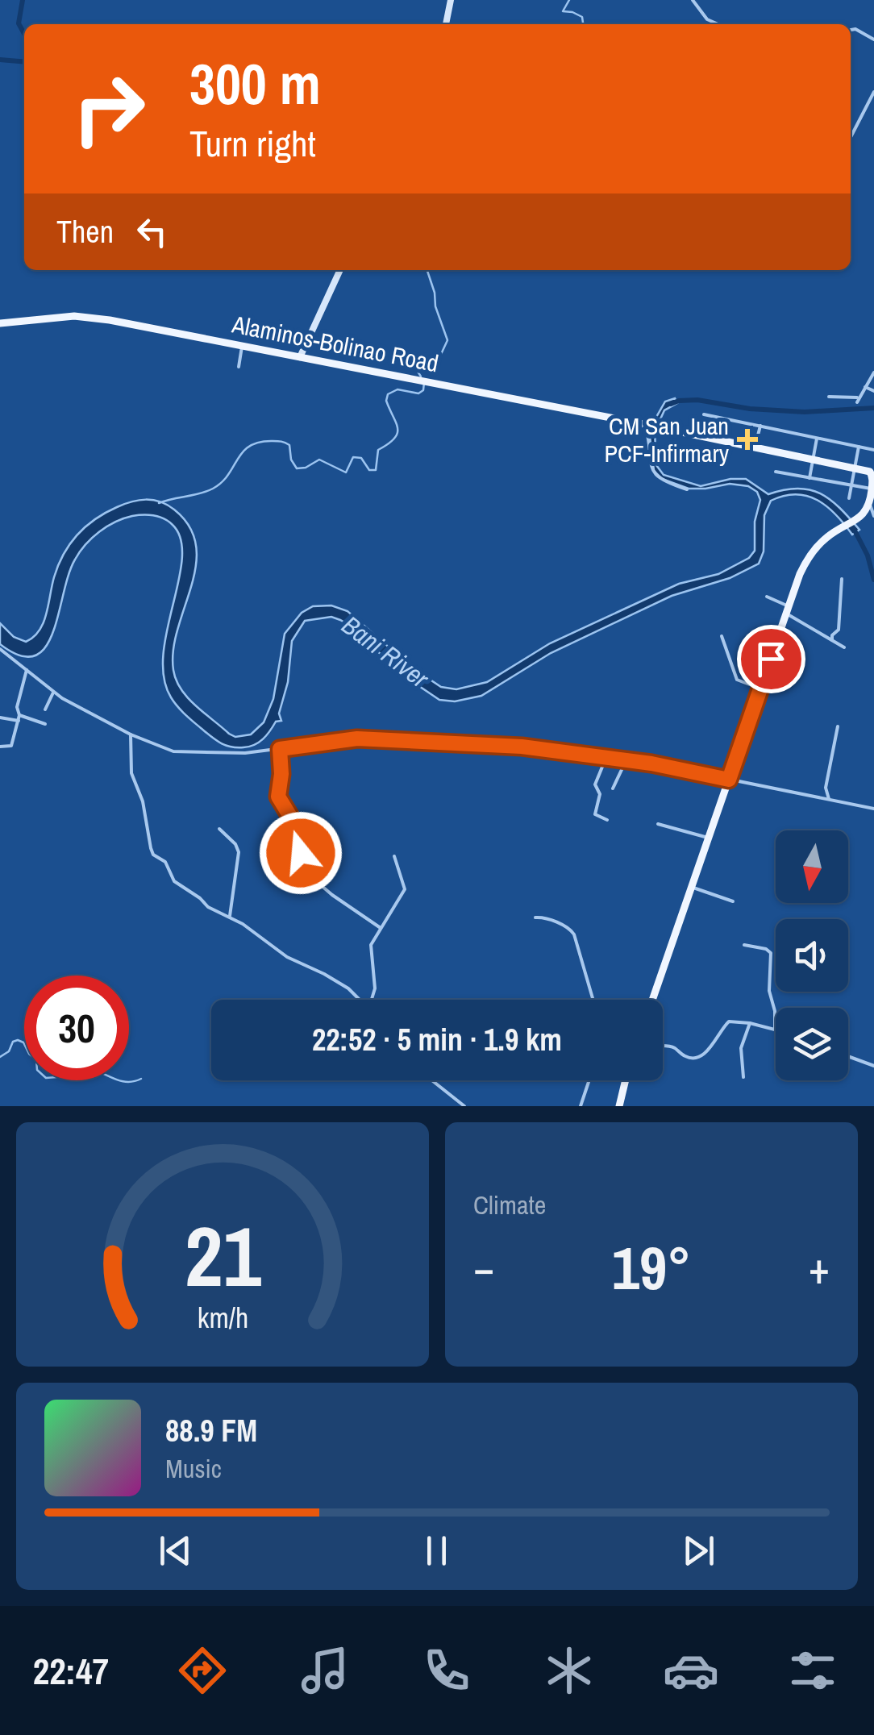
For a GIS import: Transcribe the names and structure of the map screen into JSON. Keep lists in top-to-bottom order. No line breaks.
{"streets":{"main road":["Alaminos-Bolinao Road"]},"water":["Bani River"],"places":{"health":["CM San Juan PCF-Infirmary"]},"north":"bottom","page":{"turn":["300 m","Turn right"],"then":"Then","limit":"30","trip":"22:52 · 5 min · 1.9 km","tile":"Climate","heat":["−","19°","+"],"song":["88.9 FM","Music"],"tabs":"22:47","gauge":["21","km/h"]}}
